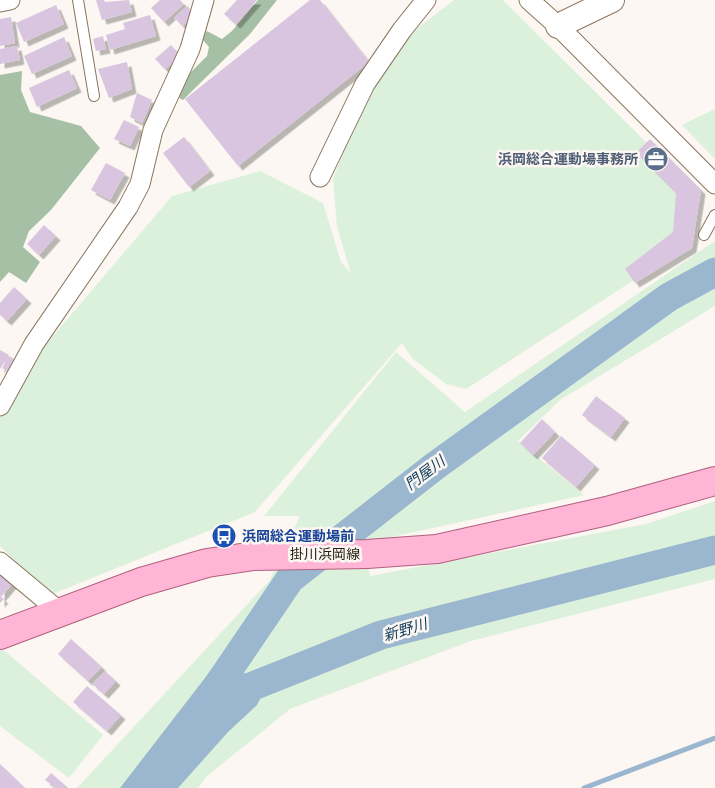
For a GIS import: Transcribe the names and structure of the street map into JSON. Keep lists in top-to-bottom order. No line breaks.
{"streets":{"main road":["掛川浜岡線"]},"water":["門屋川","新野川"],"places":{"office":["浜岡総合運動場事務所"],"bus stop":["浜岡総合運動場前"]}}
